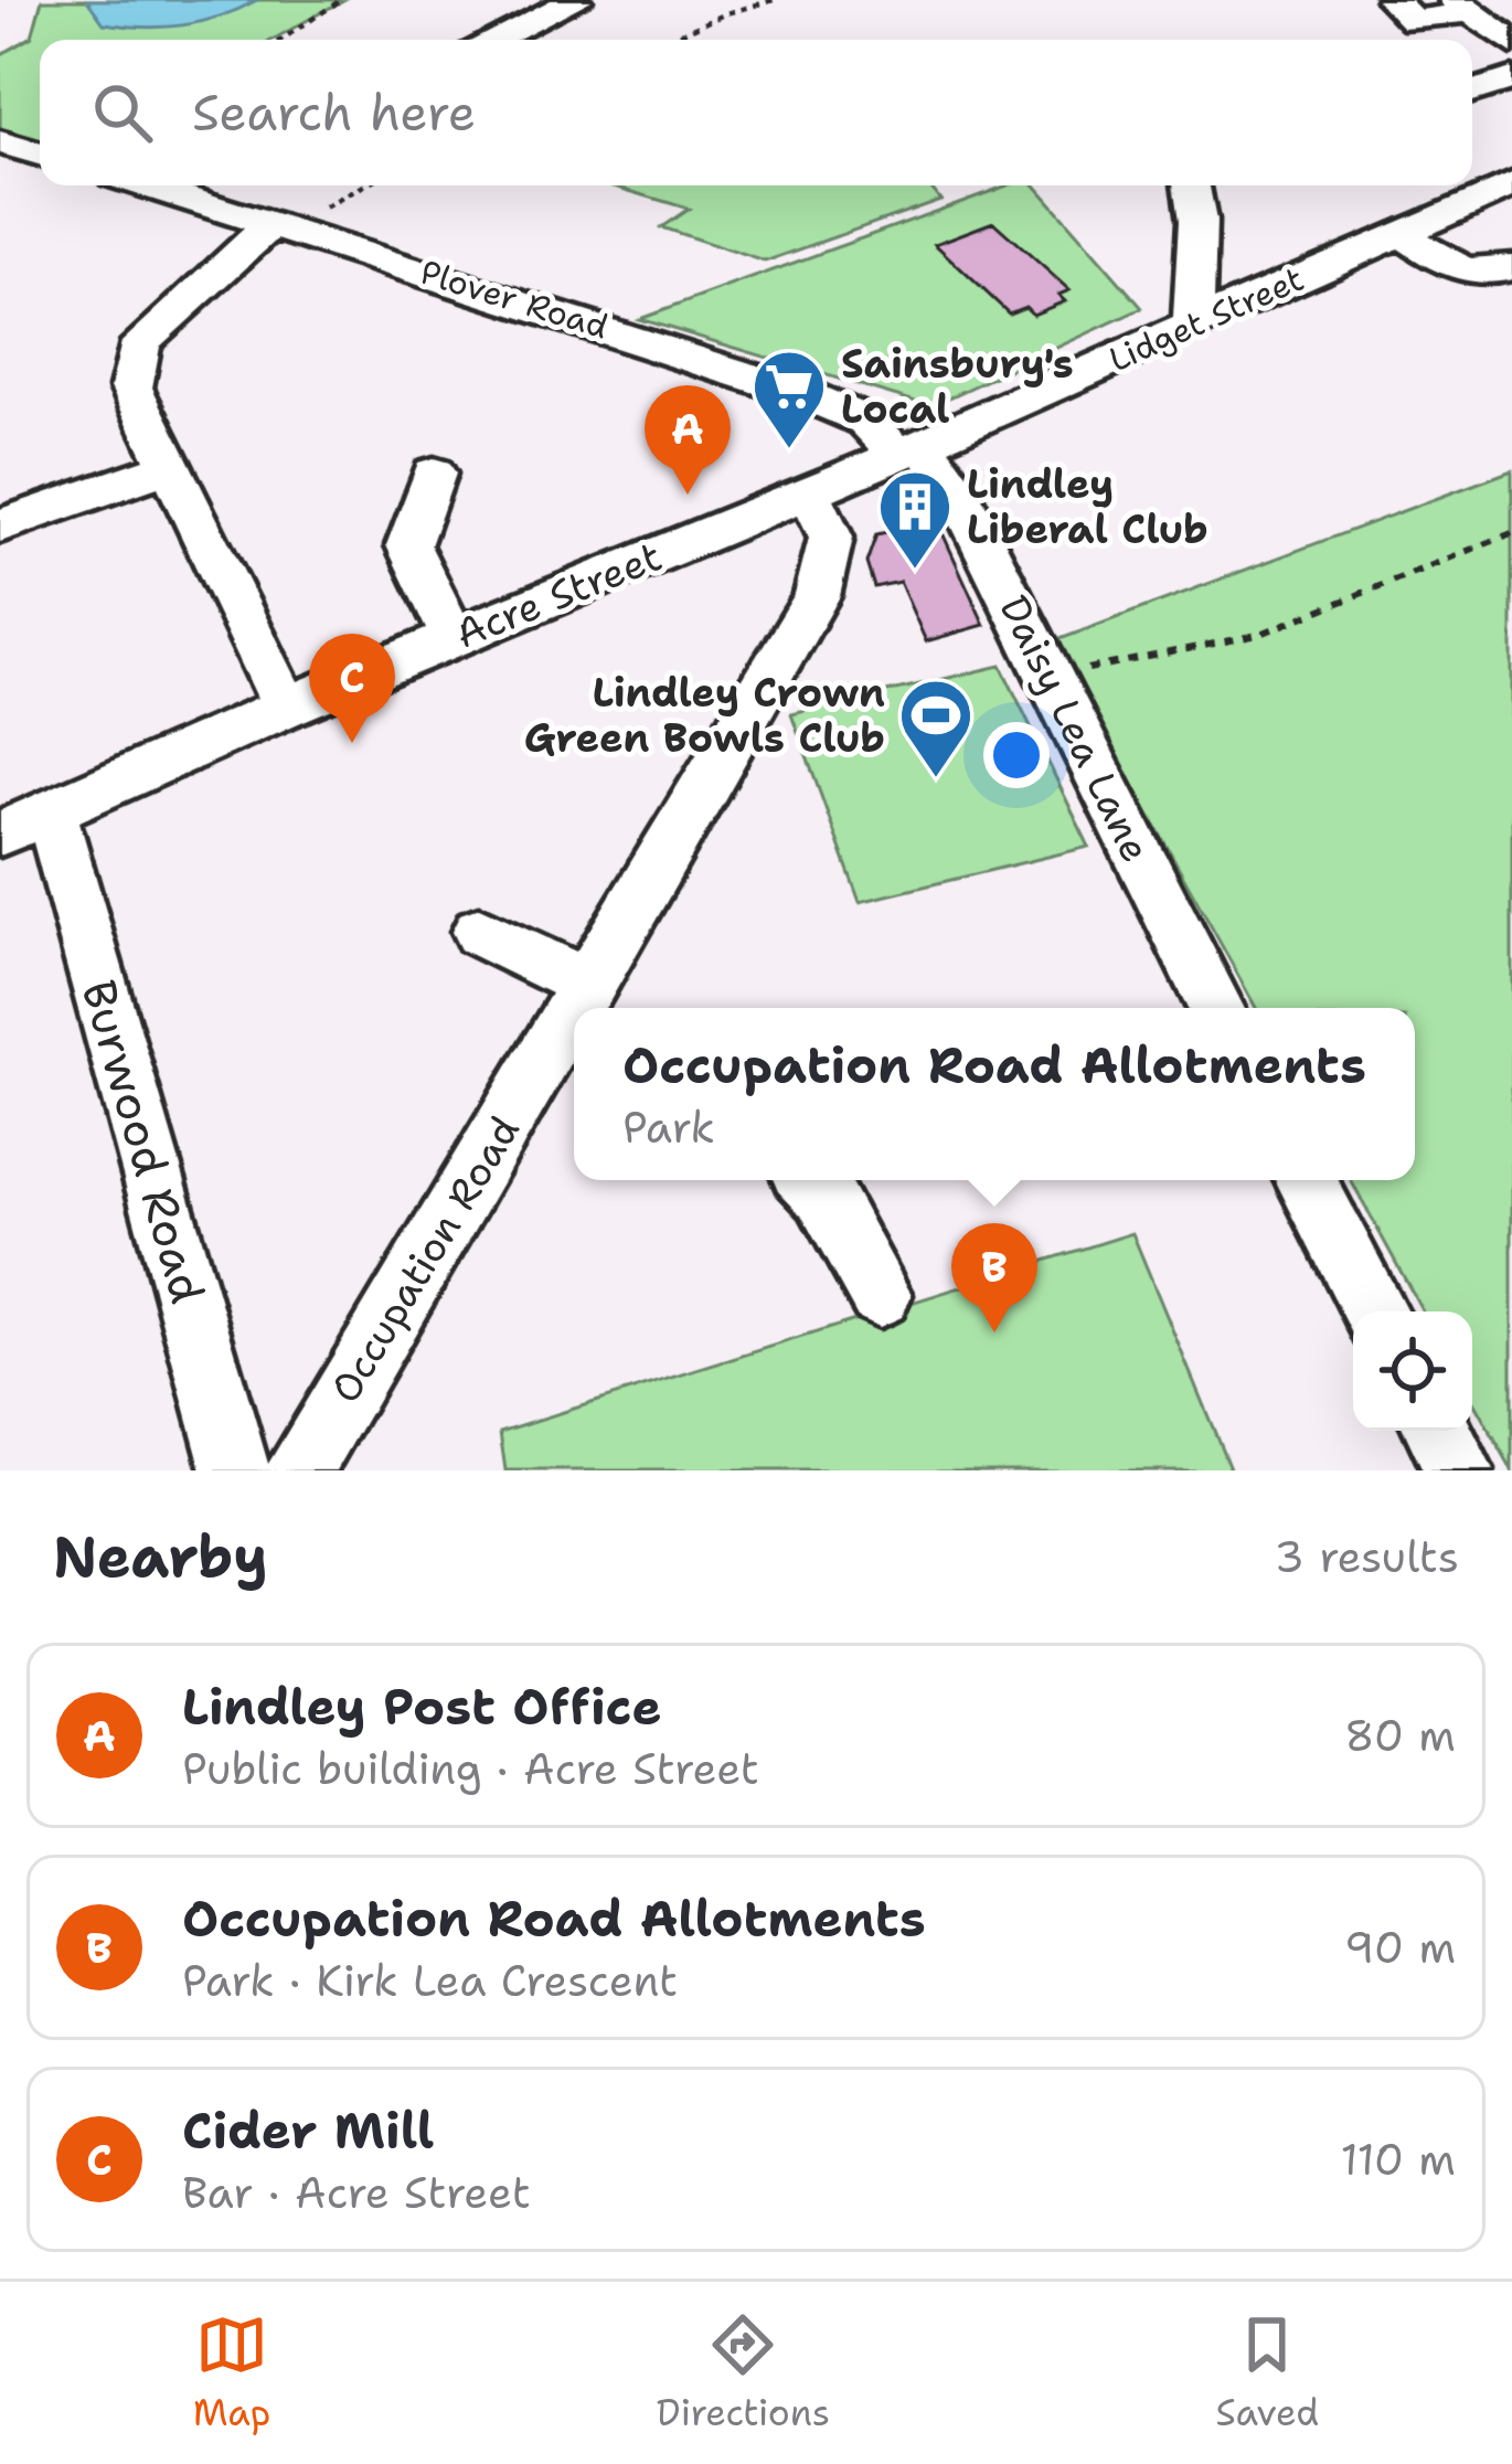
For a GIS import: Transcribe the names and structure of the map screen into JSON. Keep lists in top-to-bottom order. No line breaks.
{"streets":{"street":["Plover Road","Lidget Street","Acre Street","Daisy Lea Lane","Burwood Road","Occupation Road"]},"crossings":[["Plover Road","Lidget Street"],["Plover Road","Acre Street"],["Plover Road","Daisy Lea Lane"],["Lidget Street","Acre Street"],["Lidget Street","Daisy Lea Lane"],["Acre Street","Daisy Lea Lane"],["Acre Street","Burwood Road"],["Acre Street","Occupation Road"]],"places":{"supermarket":["Sainsbury's Local"],"building":["Lindley Liberal Club"],"sports":["Lindley Crown Green Bowls Club"]},"page":{"search":"Search here","pins":["A","C","B"],"popup":["Occupation Road Allotments","Park"],"heading":["Nearby","3 results"],"list":[{"mark":"A","name":"Lindley Post Office","note":"Public building · Acre Street","value":"80 m"},{"mark":"B","name":"Occupation Road Allotments","note":"Park · Kirk Lea Crescent","value":"90 m"},{"mark":"C","name":"Cider Mill","note":"Bar · Acre Street","value":"110 m"}],"nav":["Map","Directions","Saved"]}}
